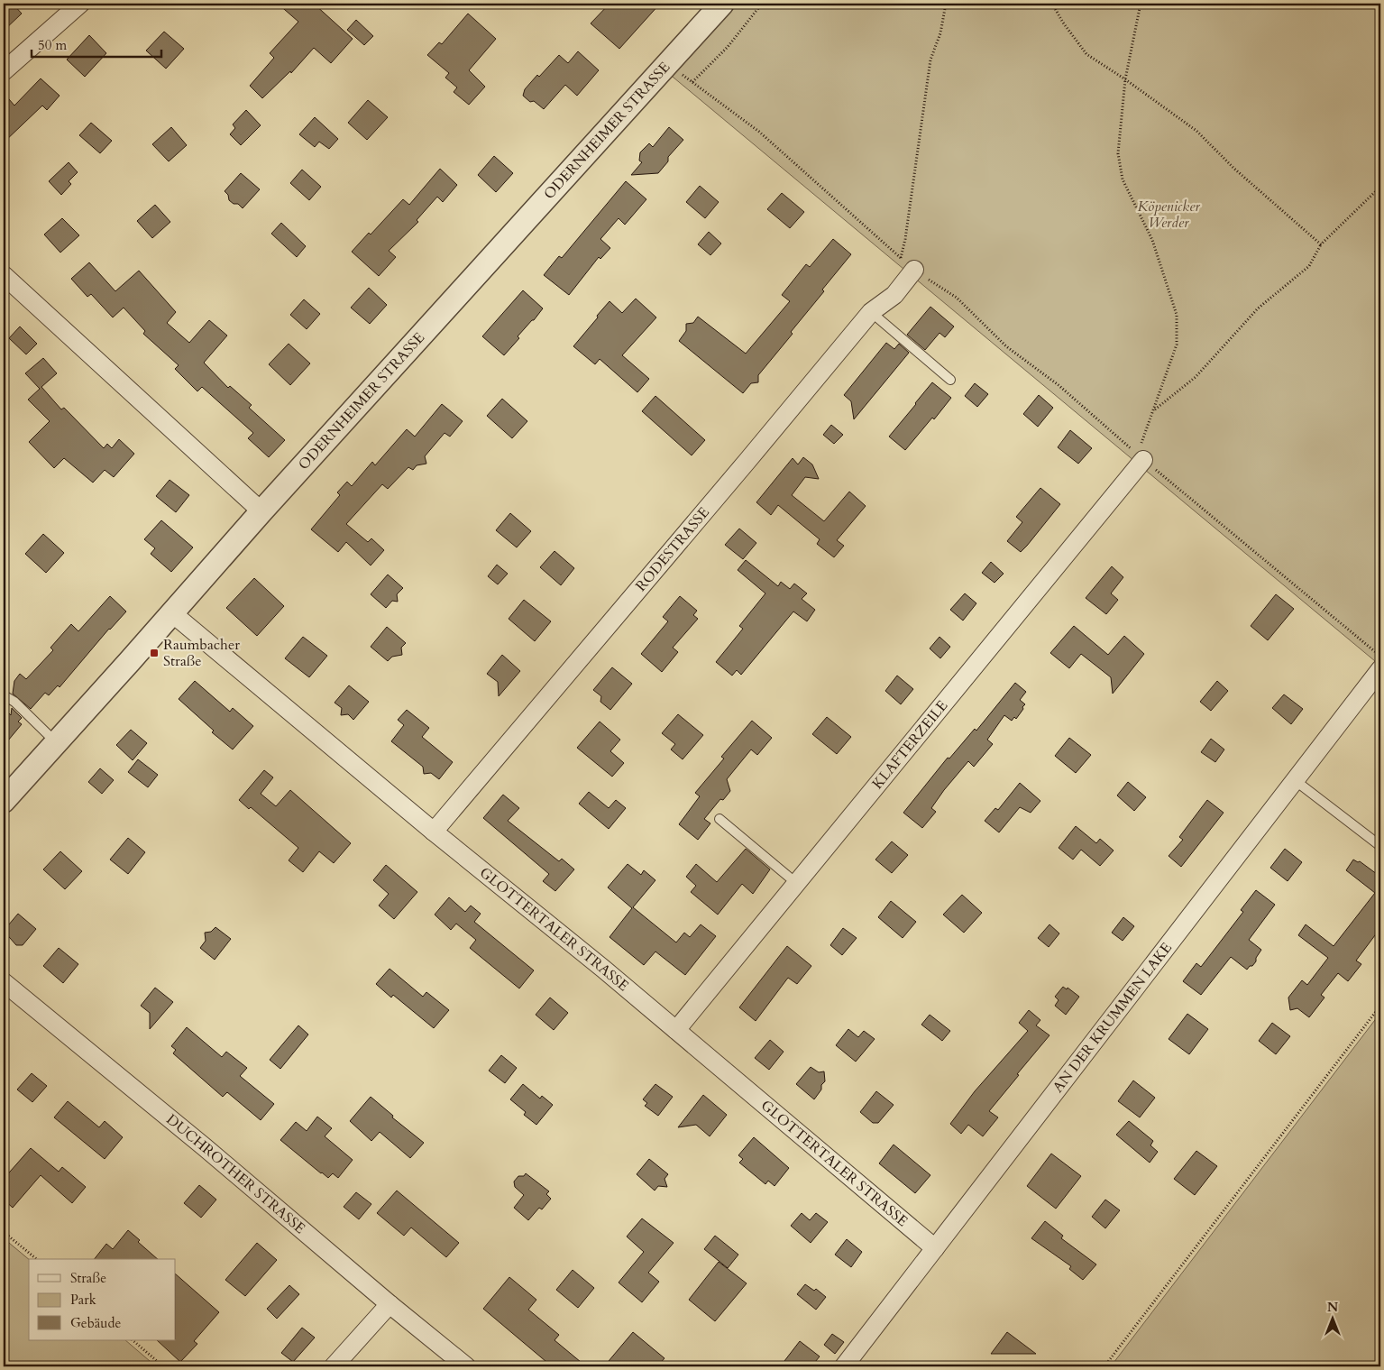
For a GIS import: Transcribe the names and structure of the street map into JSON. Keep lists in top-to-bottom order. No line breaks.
{"streets":{"street":["ODERNHEIMER STRASSE","RODESTRASSE","KLAFTERZEILE","GLOTTERTALER STRASSE","AN DER KRUMMEN LAKE","DUCHROTHER STRASSE"]},"crossings":[["ODERNHEIMER STRASSE","GLOTTERTALER STRASSE"],["RODESTRASSE","GLOTTERTALER STRASSE"],["KLAFTERZEILE","GLOTTERTALER STRASSE"],["GLOTTERTALER STRASSE","AN DER KRUMMEN LAKE"]],"parks":["Köpenicker Werder"],"places":{"transit":["Raumbacher Straße"]},"legend":["Straße","Park","Gebäude"],"scale_bar":"50 m","north":"top"}
